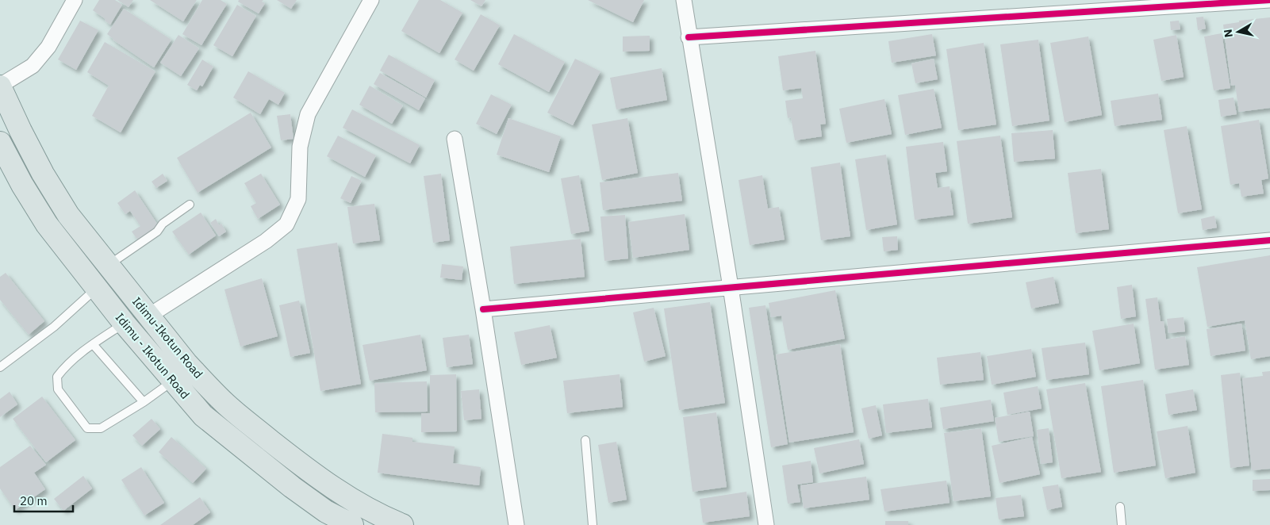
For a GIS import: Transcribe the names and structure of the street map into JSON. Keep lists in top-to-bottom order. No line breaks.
{"streets":{"main road":["Idimu-Ikotun Road","Idimu - Ikotun Road"]},"scale_bar":"20 m","north":"left"}
